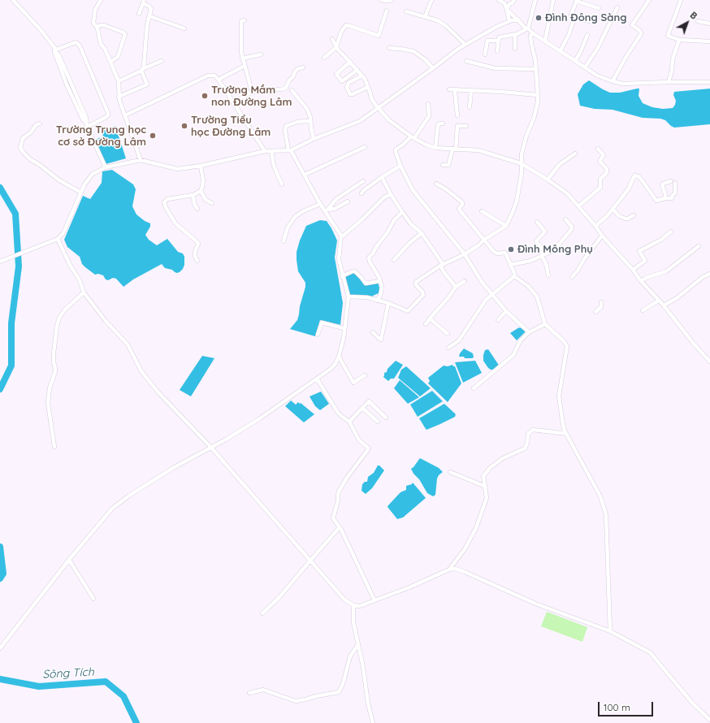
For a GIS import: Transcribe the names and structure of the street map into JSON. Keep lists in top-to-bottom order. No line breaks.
{"water":["Sông Tích"],"places":["Đình Đông Sàng","Trường Mầm non Đường Lâm","Trường Tiểu học Đường Lâm","Trường Trung học cơ sở Đường Lâm","Đình Mông Phụ"],"scale_bar":"100 m","north":"top right"}
